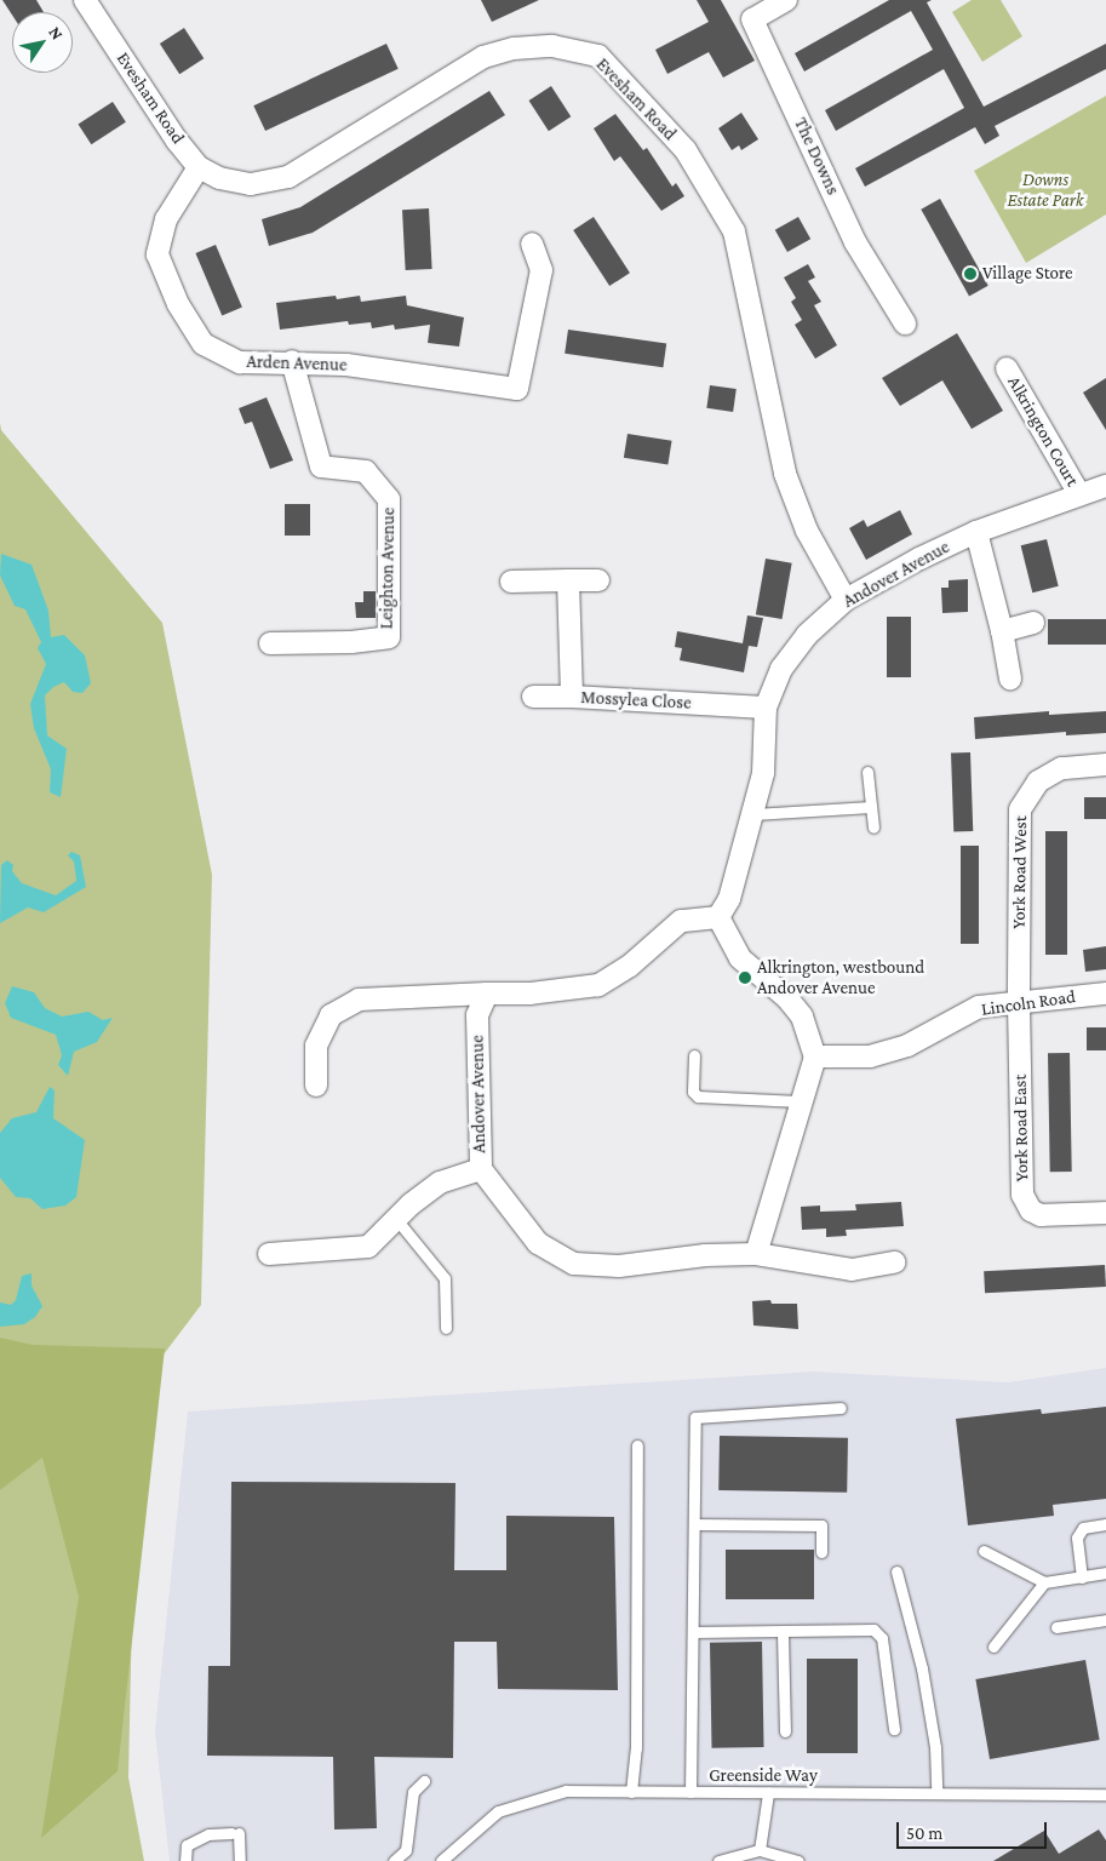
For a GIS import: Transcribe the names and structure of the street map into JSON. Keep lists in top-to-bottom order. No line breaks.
{"streets":{"street":["Evesham Road","The Downs","Arden Avenue","Alkrington Court","Leighton Avenue","Andover Avenue","Mossylea Close","York Road West","Lincoln Road","York Road East"],"lane":["Greenside Way"]},"crossings":[["Evesham Road","Arden Avenue"],["Evesham Road","Andover Avenue"],["Arden Avenue","Leighton Avenue"],["Alkrington Court","Andover Avenue"],["Andover Avenue","Mossylea Close"],["York Road West","Lincoln Road"],["York Road West","York Road East"],["Lincoln Road","York Road East"]],"parks":["Downs Estate Park"],"places":["Village Store","Alkrington, westbound Andover Avenue"],"scale_bar":"50 m","north":"top right"}
